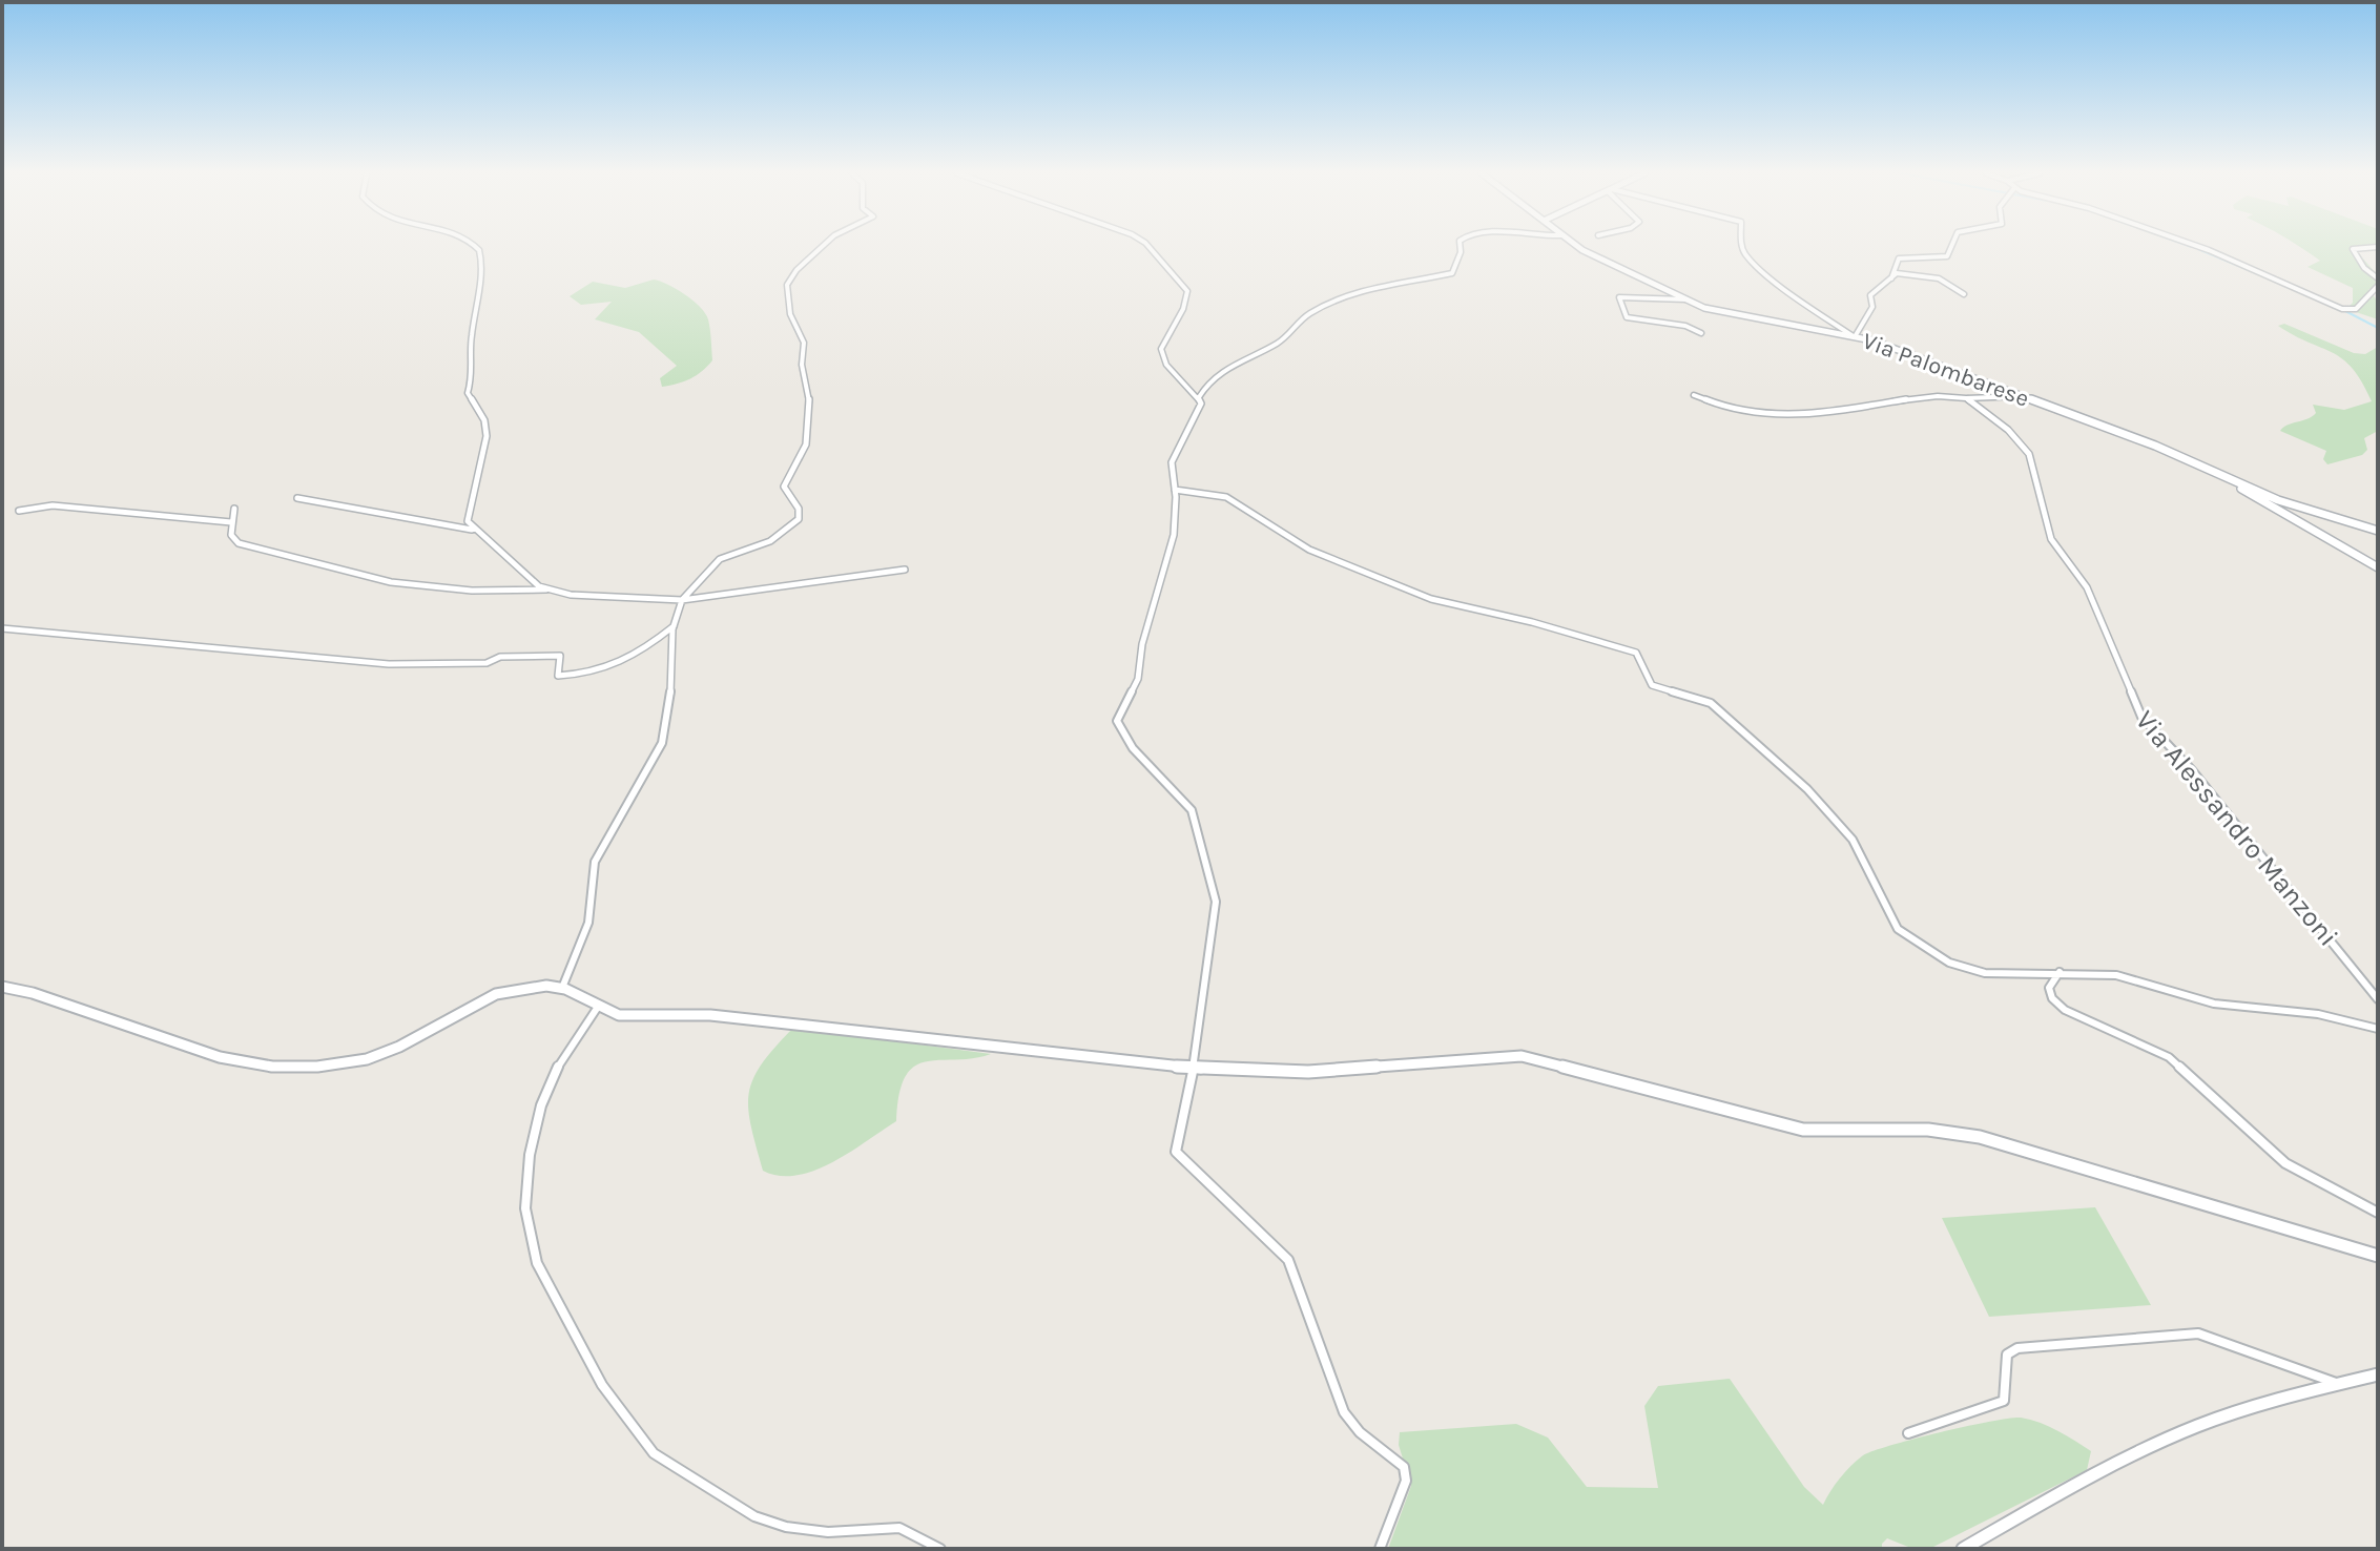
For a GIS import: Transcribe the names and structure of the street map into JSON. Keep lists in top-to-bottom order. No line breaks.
{"streets":{"street":["Via Palombarese","Via Alessandro Manzoni"]}}
